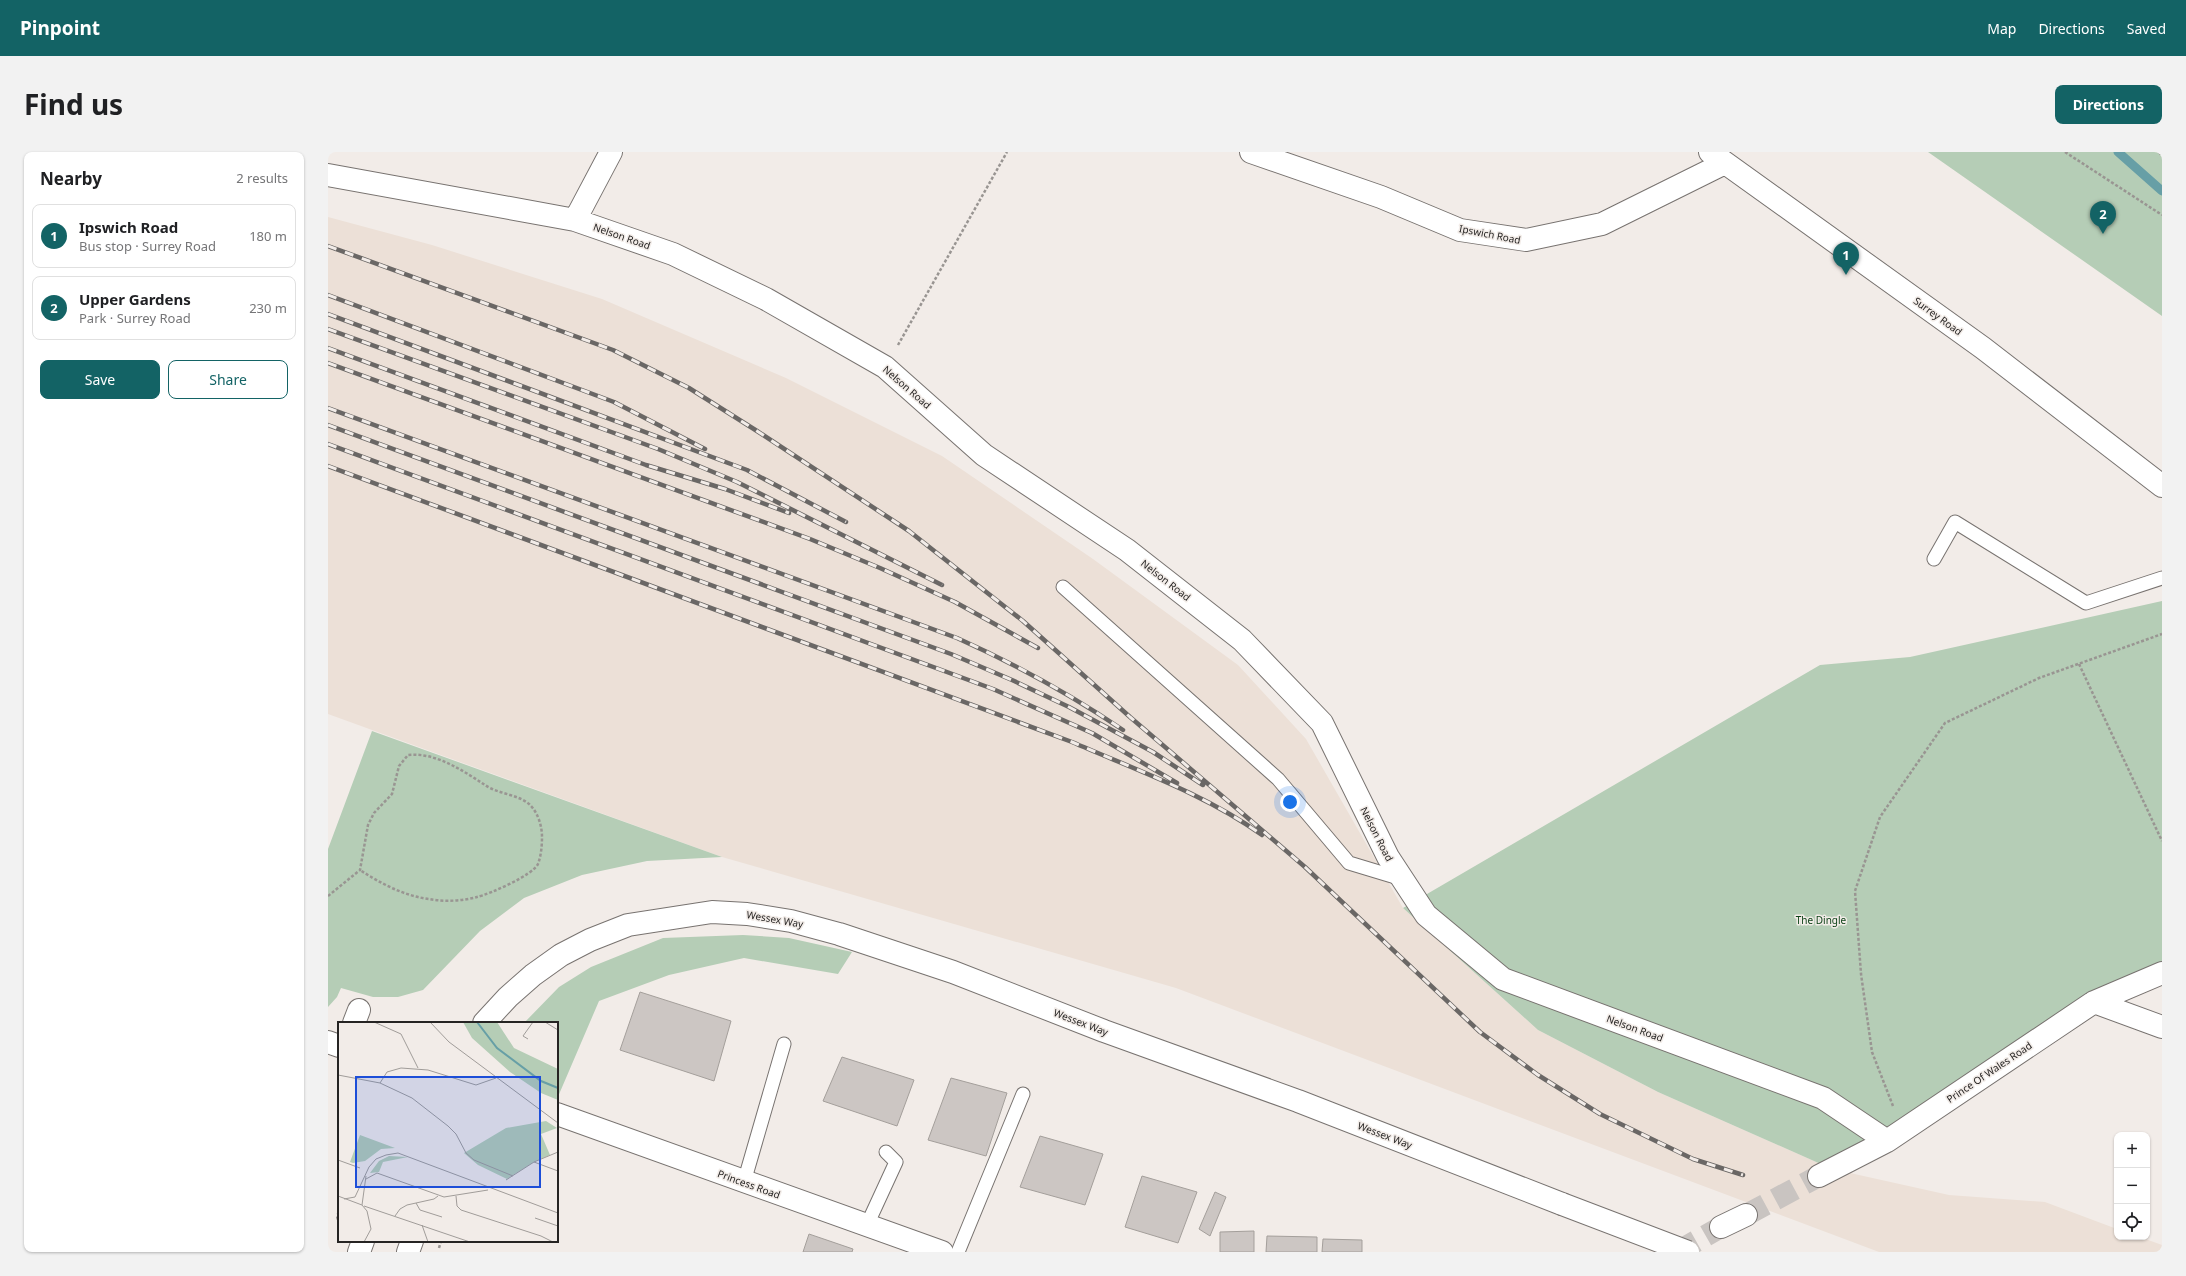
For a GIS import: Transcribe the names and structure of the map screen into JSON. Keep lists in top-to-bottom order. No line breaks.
{"streets":{"main road":["Ipswich Road","Nelson Road","Surrey Road","Wessex Way","Prince Of Wales Road","Princess Road"]},"crossings":[["Ipswich Road","Surrey Road"],["Nelson Road","Prince Of Wales Road"]],"parks":["The Dingle"],"page":{"header":"Pinpoint","nav":["Map","Directions","Saved"],"title":"Find us","buttons":["Directions",["Save","Share"]],"heading":["Nearby","2 results"],"pins":["2","1"],"list":[{"mark":"1","name":"Ipswich Road","note":"Bus stop · Surrey Road","value":"180 m"},{"mark":"2","name":"Upper Gardens","note":"Park · Surrey Road","value":"230 m"}],"map_buttons":["+","−"]}}
